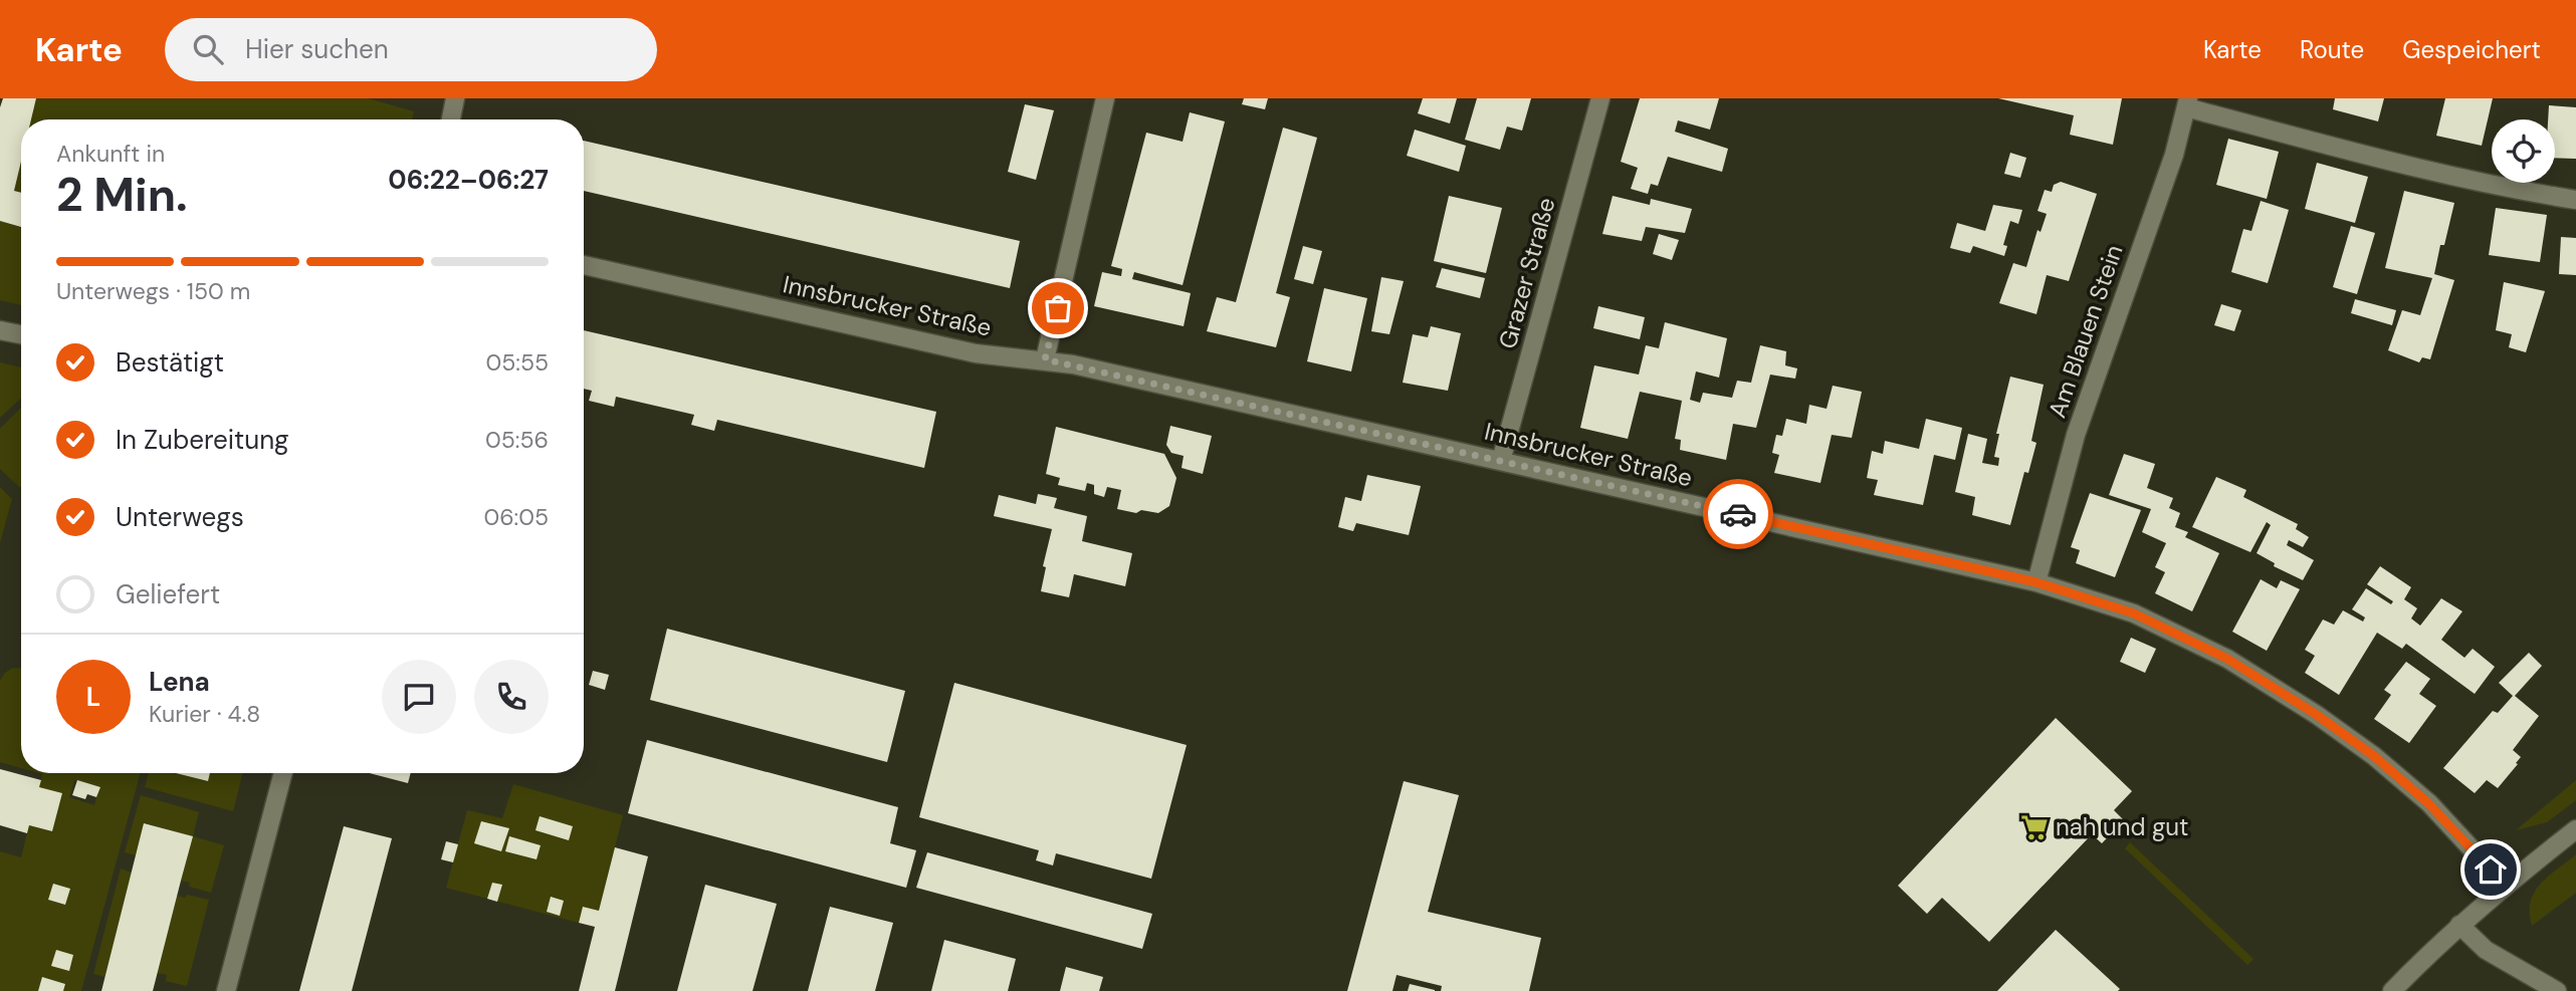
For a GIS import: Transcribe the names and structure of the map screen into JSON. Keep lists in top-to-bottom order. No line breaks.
{"streets":{"street":["Grazer Straße","Innsbrucker Straße","Am Blauen Stein"]},"crossings":[["Grazer Straße","Innsbrucker Straße"],["Innsbrucker Straße","Am Blauen Stein"]],"places":{"supermarket":["nah und gut"]},"page":{"header":"Karte","search":"Hier suchen","nav":["Karte","Route","Gespeichert"],"heading":["2 Min.","Ankunft in","06:22–06:27"],"panel":["Lena","Kurier · 4.8"],"bar":"Unterwegs · 150 m","list":[["Bestätigt","05:55"],["In Zubereitung","05:56"],["Unterwegs","06:05"],"Geliefert"],"round":"L"}}
